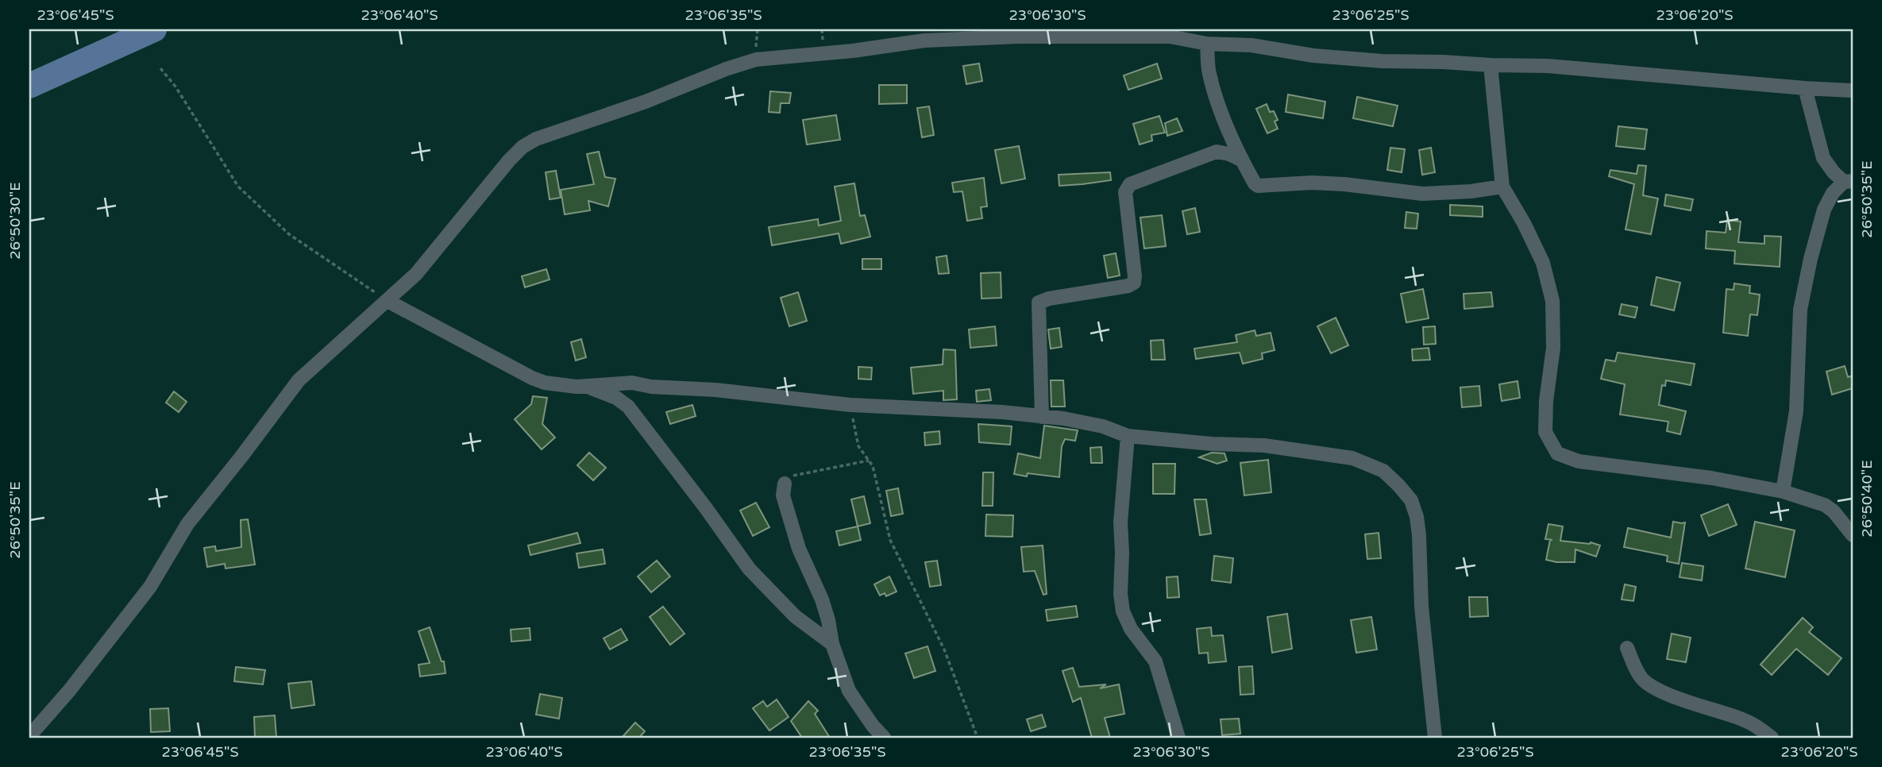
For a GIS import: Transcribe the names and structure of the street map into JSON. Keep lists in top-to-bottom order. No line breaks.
{"coordinates":["23°06'45\"S","23°06'40\"S","23°06'35\"S","23°06'30\"S","23°06'25\"S","23°06'20\"S","26°50'35\"E","26°50'30\"E","26°50'40\"E"]}
